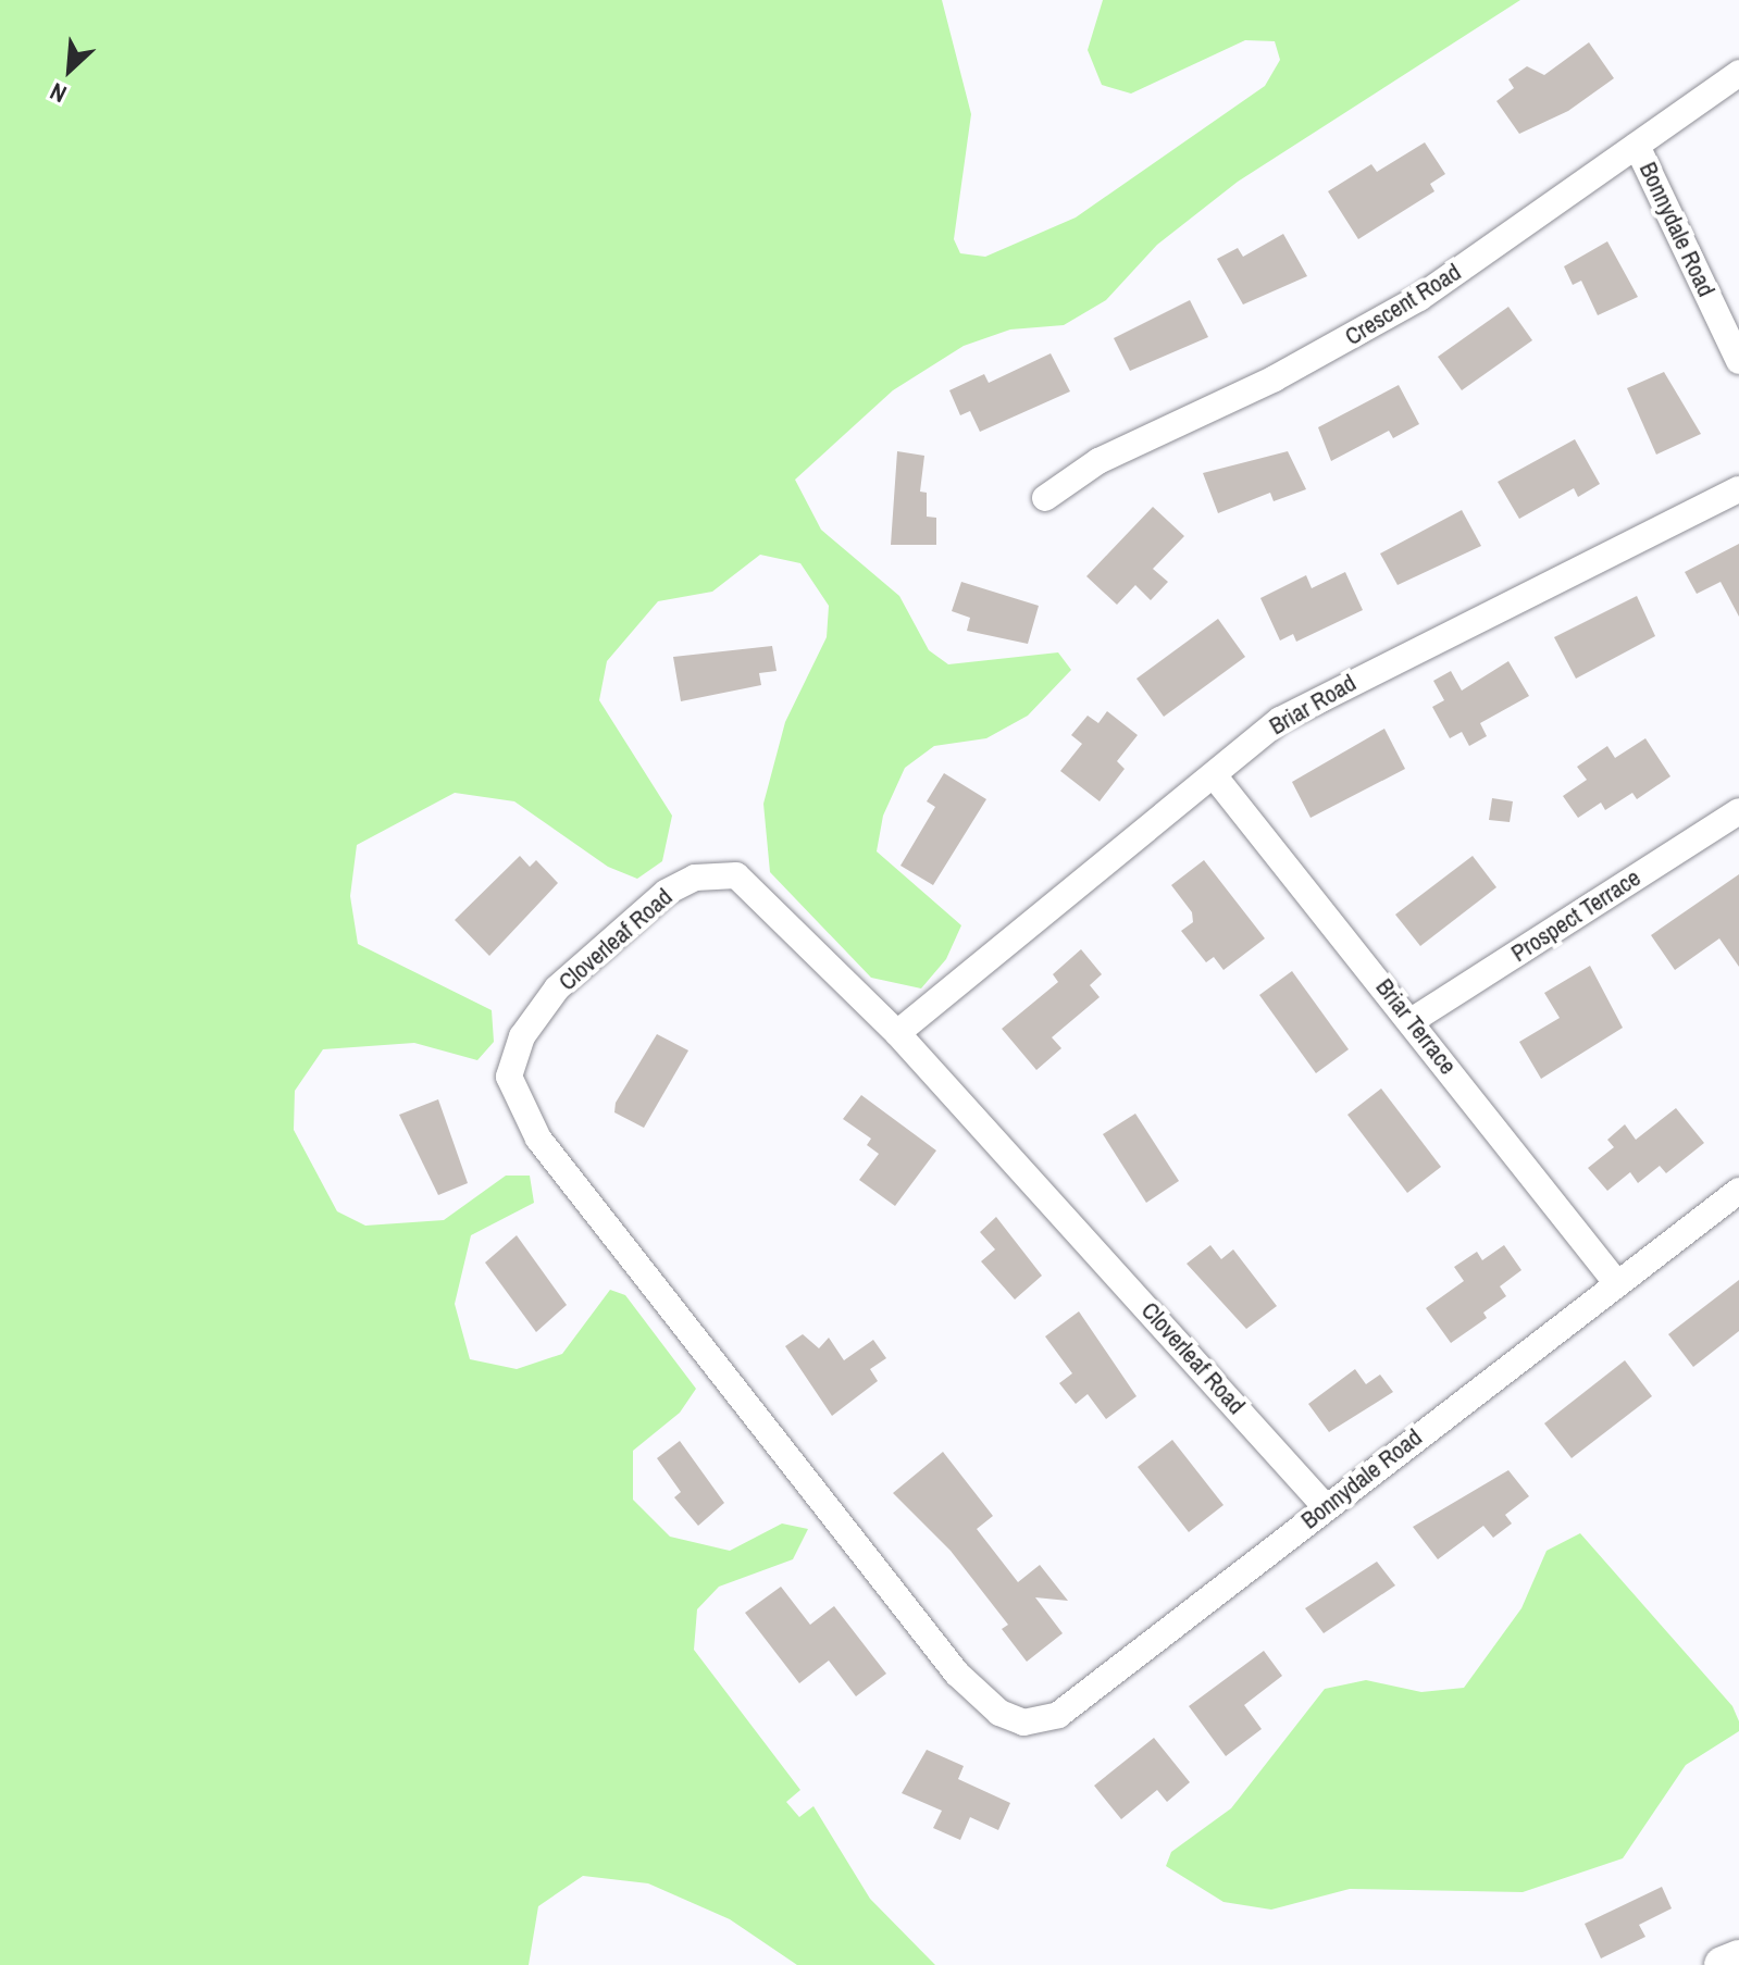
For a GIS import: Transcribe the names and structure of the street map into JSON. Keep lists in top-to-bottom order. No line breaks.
{"streets":{"street":["Bonnydale Road","Crescent Road","Briar Road","Prospect Terrace","Cloverleaf Road","Briar Terrace"]},"crossings":[["Bonnydale Road","Crescent Road"],["Bonnydale Road","Cloverleaf Road"],["Bonnydale Road","Briar Terrace"],["Briar Road","Cloverleaf Road"],["Briar Road","Briar Terrace"],["Prospect Terrace","Briar Terrace"]],"north":"bottom left"}
